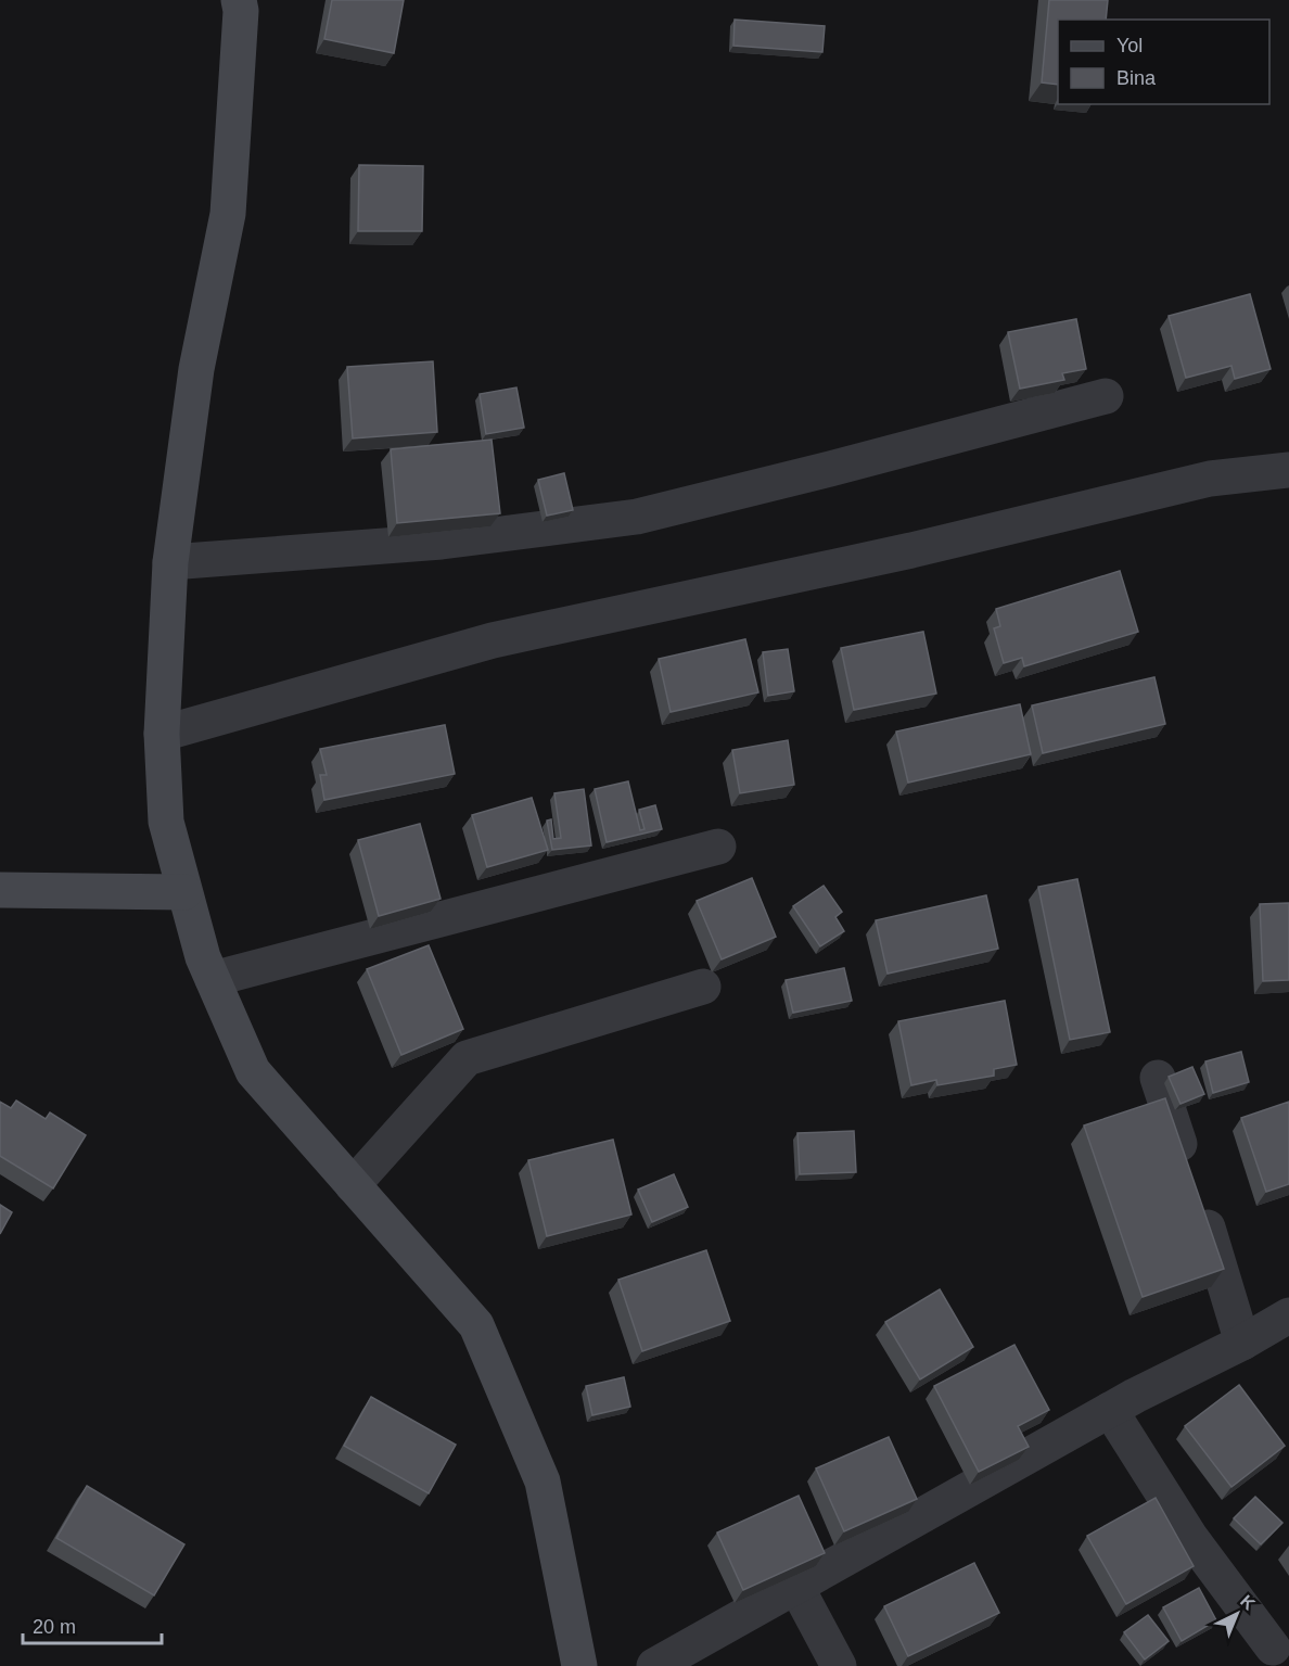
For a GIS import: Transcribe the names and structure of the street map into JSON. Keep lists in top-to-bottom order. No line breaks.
{"legend":["Yol","Bina"],"scale_bar":"20 m","north":"top right"}
